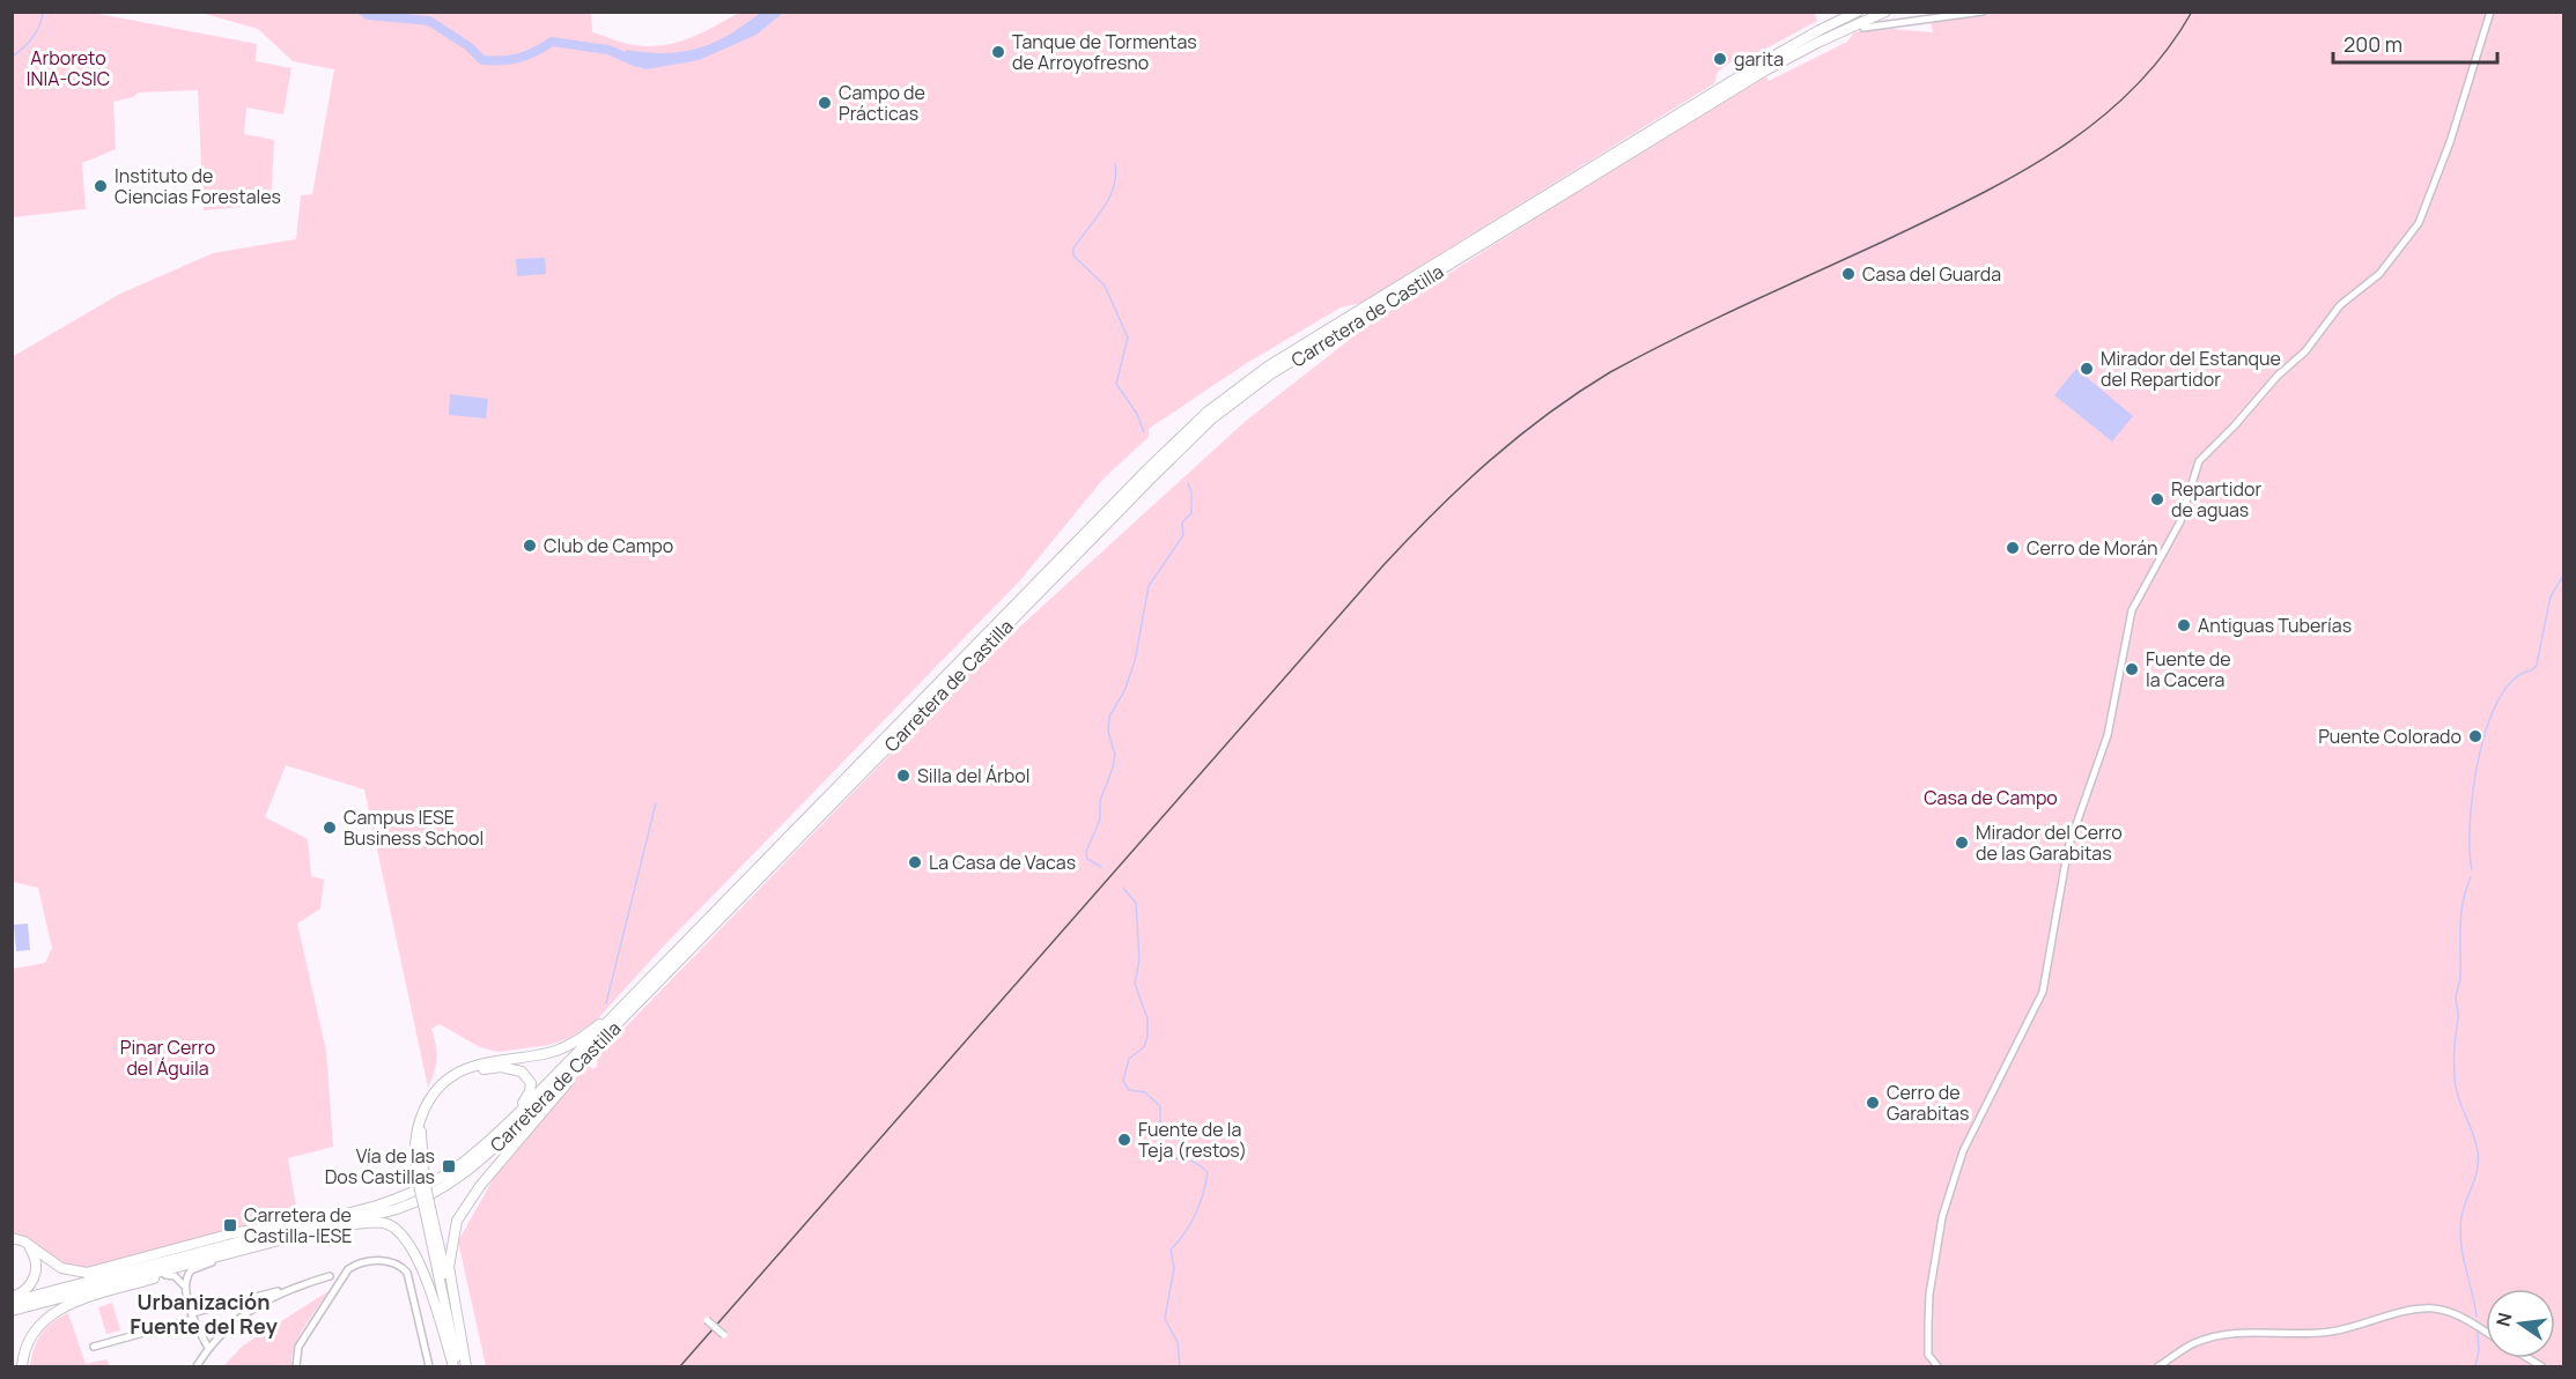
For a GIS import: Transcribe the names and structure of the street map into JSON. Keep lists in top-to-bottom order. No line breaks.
{"streets":{"highway":["Carretera de Castilla"]},"districts":["Urbanización Fuente del Rey"],"parks":["Arboreto INIA-CSIC","Casa de Campo","Pinar Cerro del Águila"],"places":{"other":["Tanque de Tormentas de Arroyofresno","garita","Campo de Prácticas","Instituto de Ciencias Forestales","Casa del Guarda","Mirador del Estanque del Repartidor","Repartidor de aguas","Club de Campo","Cerro de Morán","Antiguas Tuberías","Fuente de la Cacera","Puente Colorado","Silla del Árbol","Campus IESE Business School","Mirador del Cerro de las Garabitas","La Casa de Vacas","Cerro de Garabitas","Fuente de la Teja (restos)"],"transit":["Vía de las Dos Castillas","Carretera de Castilla-IESE"]},"scale_bar":"200 m","north":"left"}
